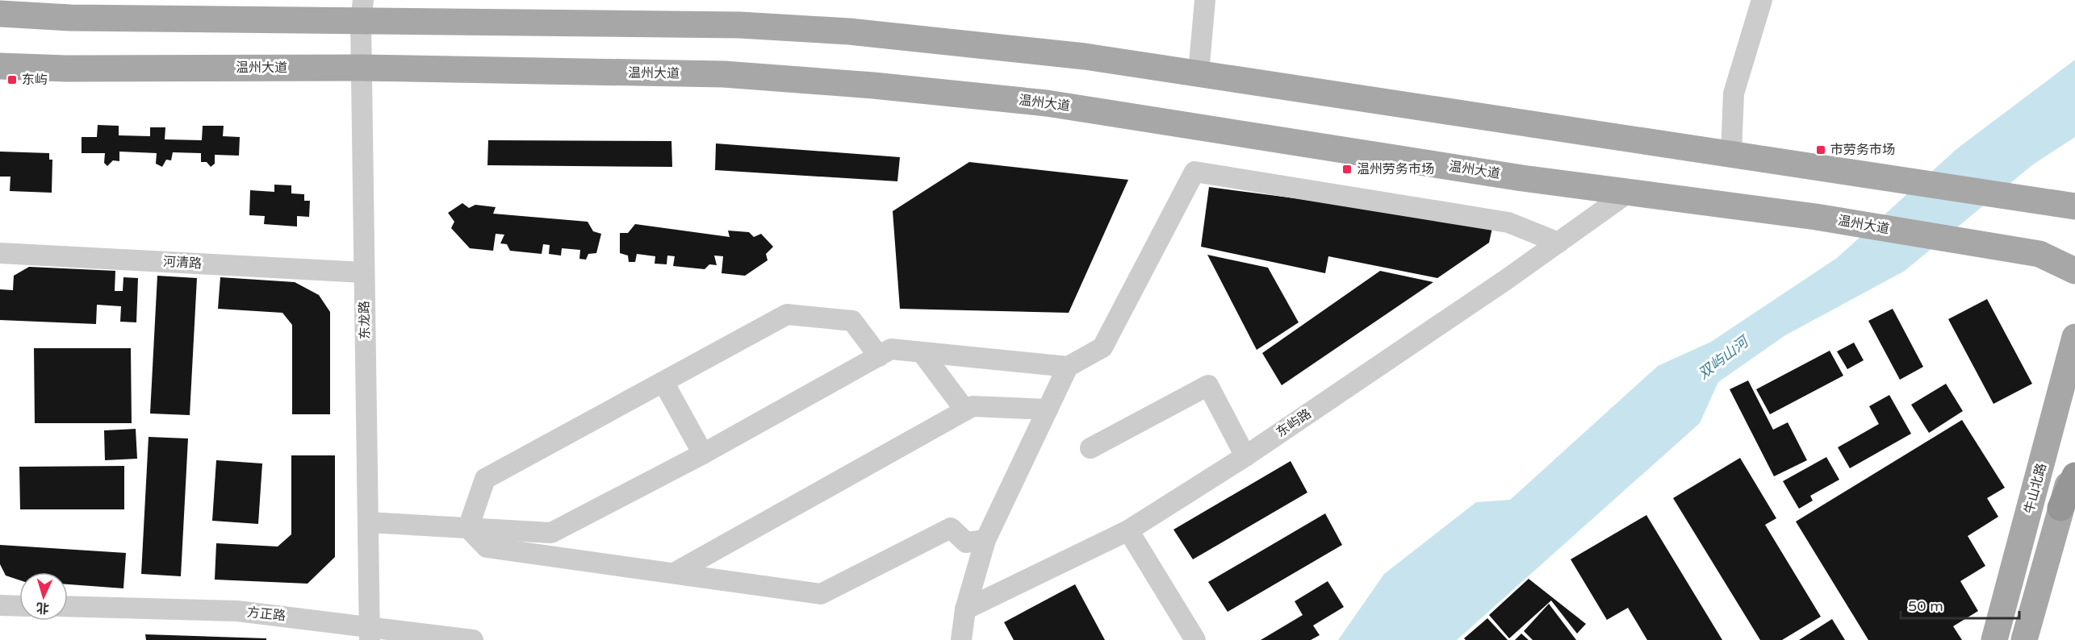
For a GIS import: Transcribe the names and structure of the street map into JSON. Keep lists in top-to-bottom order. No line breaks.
{"streets":{"main road":["温州大道","牛山北路"],"street":["河清路","东龙路","东屿路","方正路"]},"crossings":[["温州大道","东龙路"],["温州大道","东屿路"],["河清路","东龙路"],["东龙路","方正路"]],"water":["双屿山河"],"places":{"transit":["东屿","市劳务市场","温州劳务市场"]},"scale_bar":"50 m","north":"bottom"}
